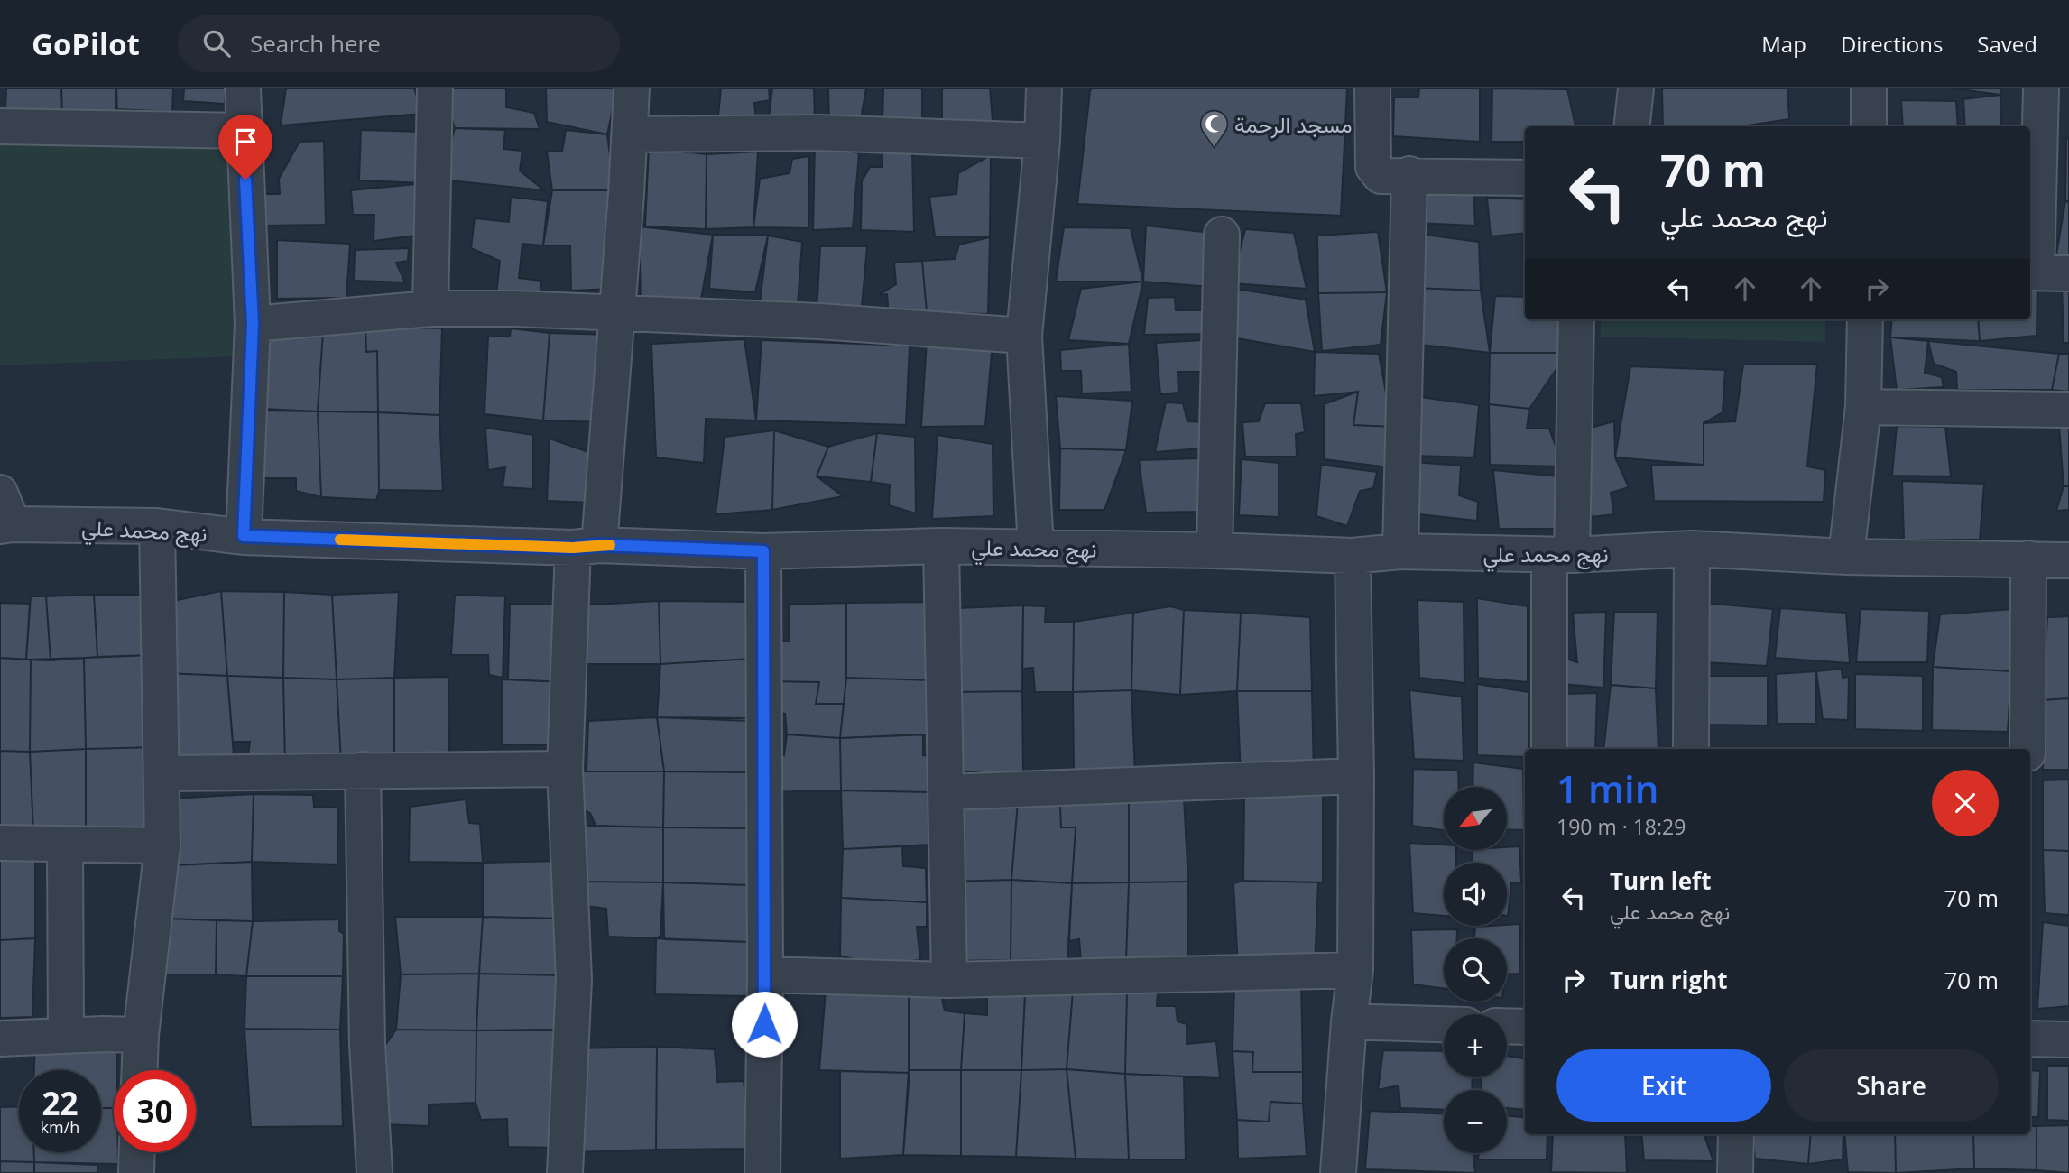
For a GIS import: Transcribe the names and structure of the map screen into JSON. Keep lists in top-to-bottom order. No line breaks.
{"streets":{"street":["نهج محمد علي"]},"places":{"mosque":["مسجد الرحمة"]},"north":"bottom left","page":{"header":"GoPilot","search":"Search here","nav":["Map","Directions","Saved"],"turn":["70 m","نهج محمد علي"],"heading":["1 min","190 m · 18:29"],"map_buttons":["+","−"],"list":[{"name":"Turn left","note":"نهج محمد علي","value":"70 m"},{"name":"Turn right","value":"70 m"}],"buttons":["Exit","Share"],"speed":"22 km/h","limit":"30"}}
